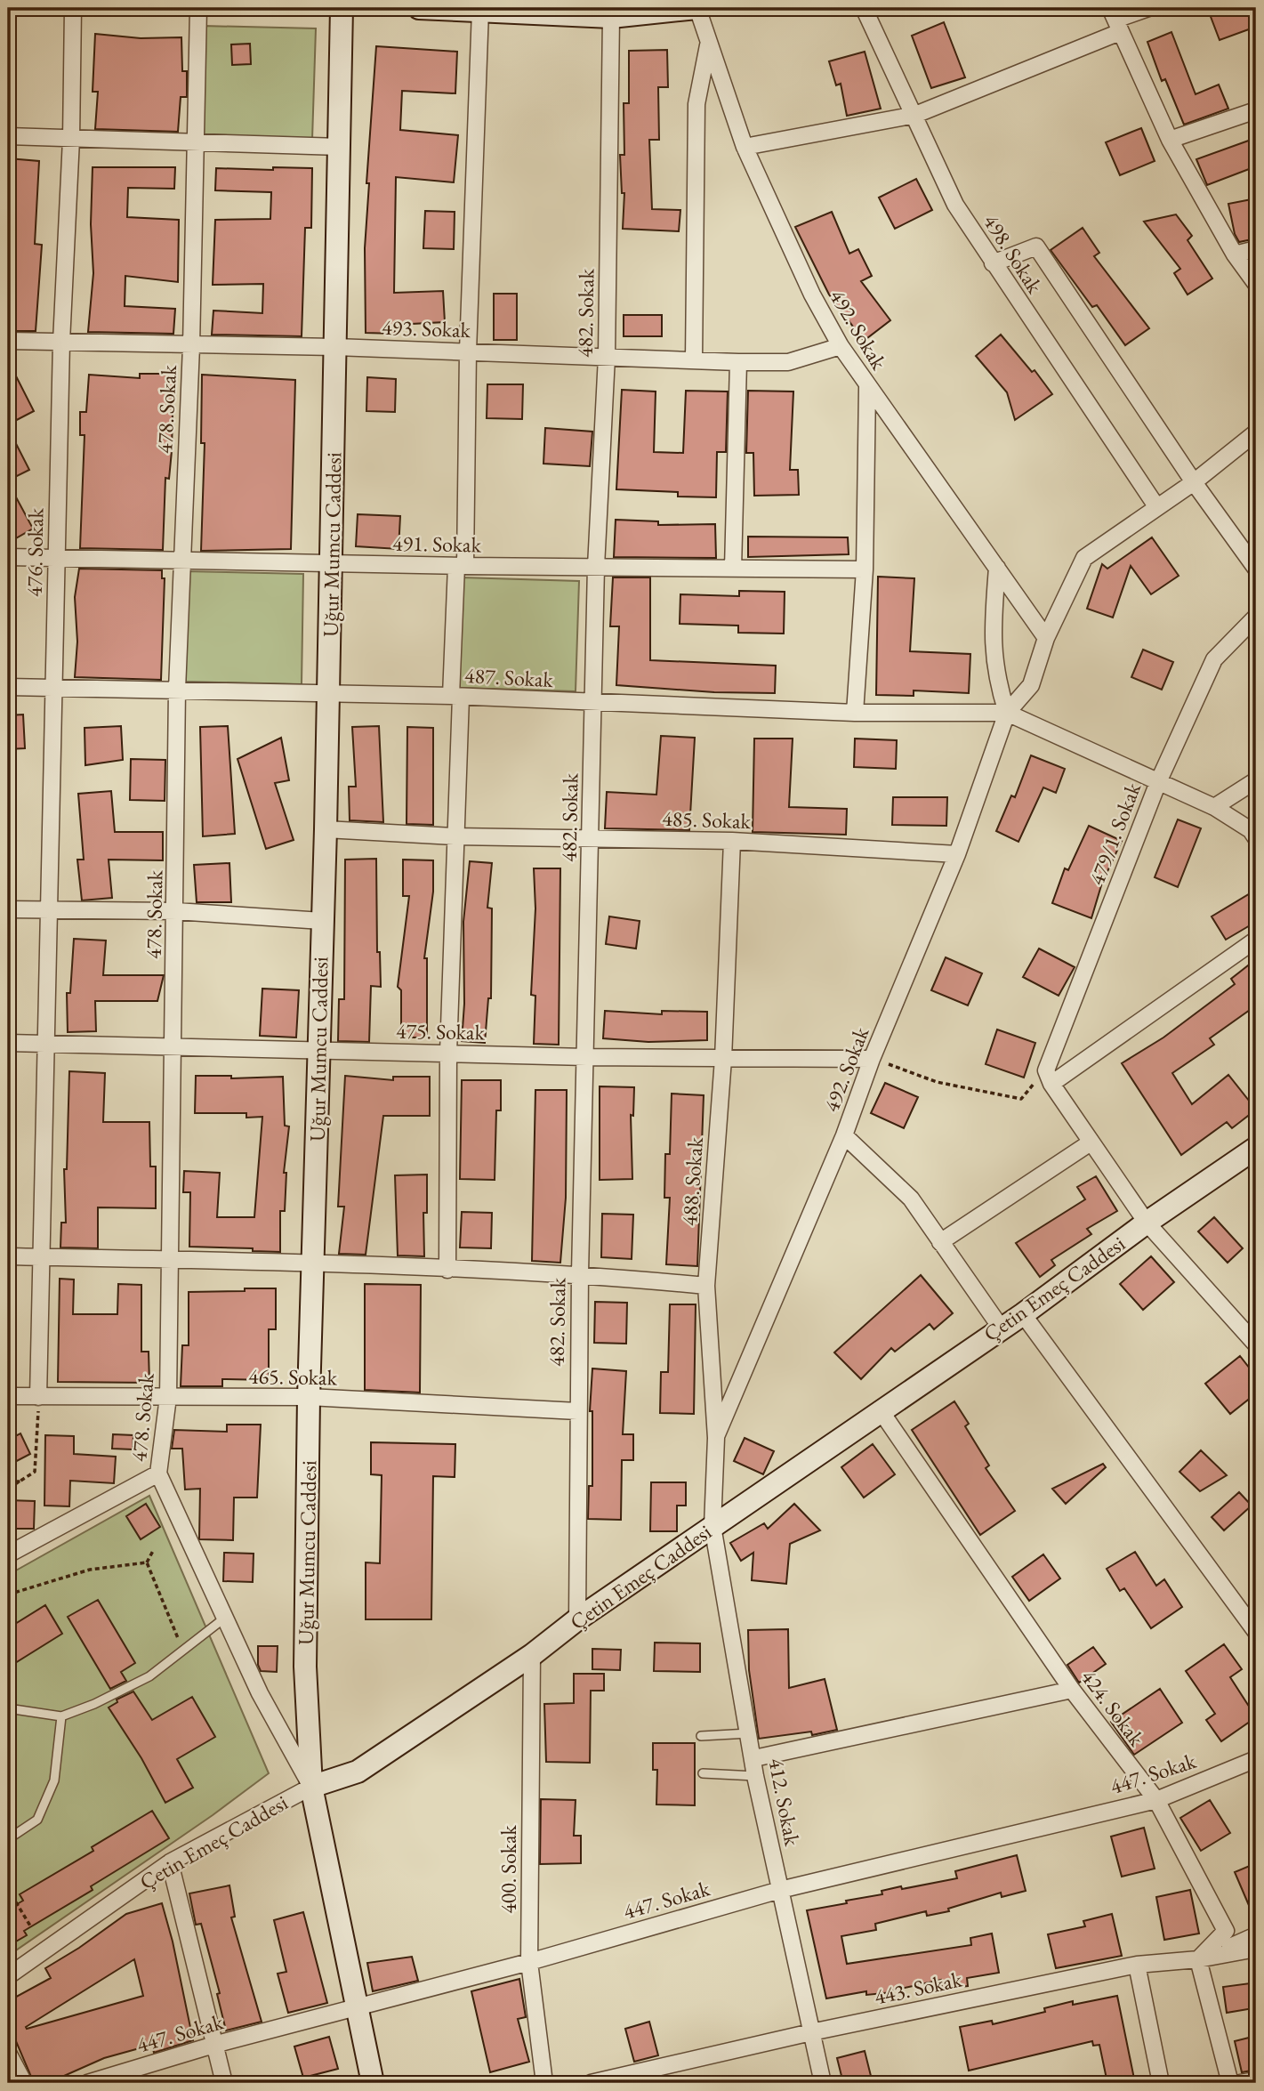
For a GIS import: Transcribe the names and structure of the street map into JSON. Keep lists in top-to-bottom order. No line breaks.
{"streets":{"street":["498. Sokak","482. Sokak","493. Sokak","492. Sokak","478. Sokak","491. Sokak","Uğur Mumcu Caddesi","476. Sokak","487. Sokak","485. Sokak","479/1. Sokak","475. Sokak","488. Sokak","Çetin Emeç Caddesi","465. Sokak","424. Sokak","447. Sokak","412. Sokak","400. Sokak","443. Sokak"]},"crossings":[["482. Sokak","493. Sokak"],["482. Sokak","491. Sokak"],["482. Sokak","487. Sokak"],["482. Sokak","485. Sokak"],["482. Sokak","475. Sokak"],["482. Sokak","Çetin Emeç Caddesi"],["482. Sokak","465. Sokak"],["493. Sokak","492. Sokak"],["493. Sokak","478. Sokak"],["493. Sokak","Uğur Mumcu Caddesi"],["493. Sokak","476. Sokak"],["492. Sokak","487. Sokak"],["492. Sokak","485. Sokak"],["492. Sokak","475. Sokak"],["492. Sokak","488. Sokak"],["478. Sokak","491. Sokak"],["478. Sokak","Uğur Mumcu Caddesi"],["478. Sokak","487. Sokak"],["478. Sokak","475. Sokak"],["478. Sokak","Çetin Emeç Caddesi"],["478. Sokak","465. Sokak"],["491. Sokak","Uğur Mumcu Caddesi"],["491. Sokak","476. Sokak"],["Uğur Mumcu Caddesi","487. Sokak"],["Uğur Mumcu Caddesi","485. Sokak"],["Uğur Mumcu Caddesi","475. Sokak"],["Uğur Mumcu Caddesi","Çetin Emeç Caddesi"],["Uğur Mumcu Caddesi","465. Sokak"],["Uğur Mumcu Caddesi","447. Sokak"],["476. Sokak","487. Sokak"],["476. Sokak","475. Sokak"],["476. Sokak","465. Sokak"],["485. Sokak","488. Sokak"],["475. Sokak","488. Sokak"],["488. Sokak","Çetin Emeç Caddesi"],["488. Sokak","412. Sokak"],["Çetin Emeç Caddesi","424. Sokak"],["Çetin Emeç Caddesi","412. Sokak"],["Çetin Emeç Caddesi","400. Sokak"],["424. Sokak","447. Sokak"],["424. Sokak","443. Sokak"],["447. Sokak","412. Sokak"],["447. Sokak","400. Sokak"],["412. Sokak","443. Sokak"]]}
